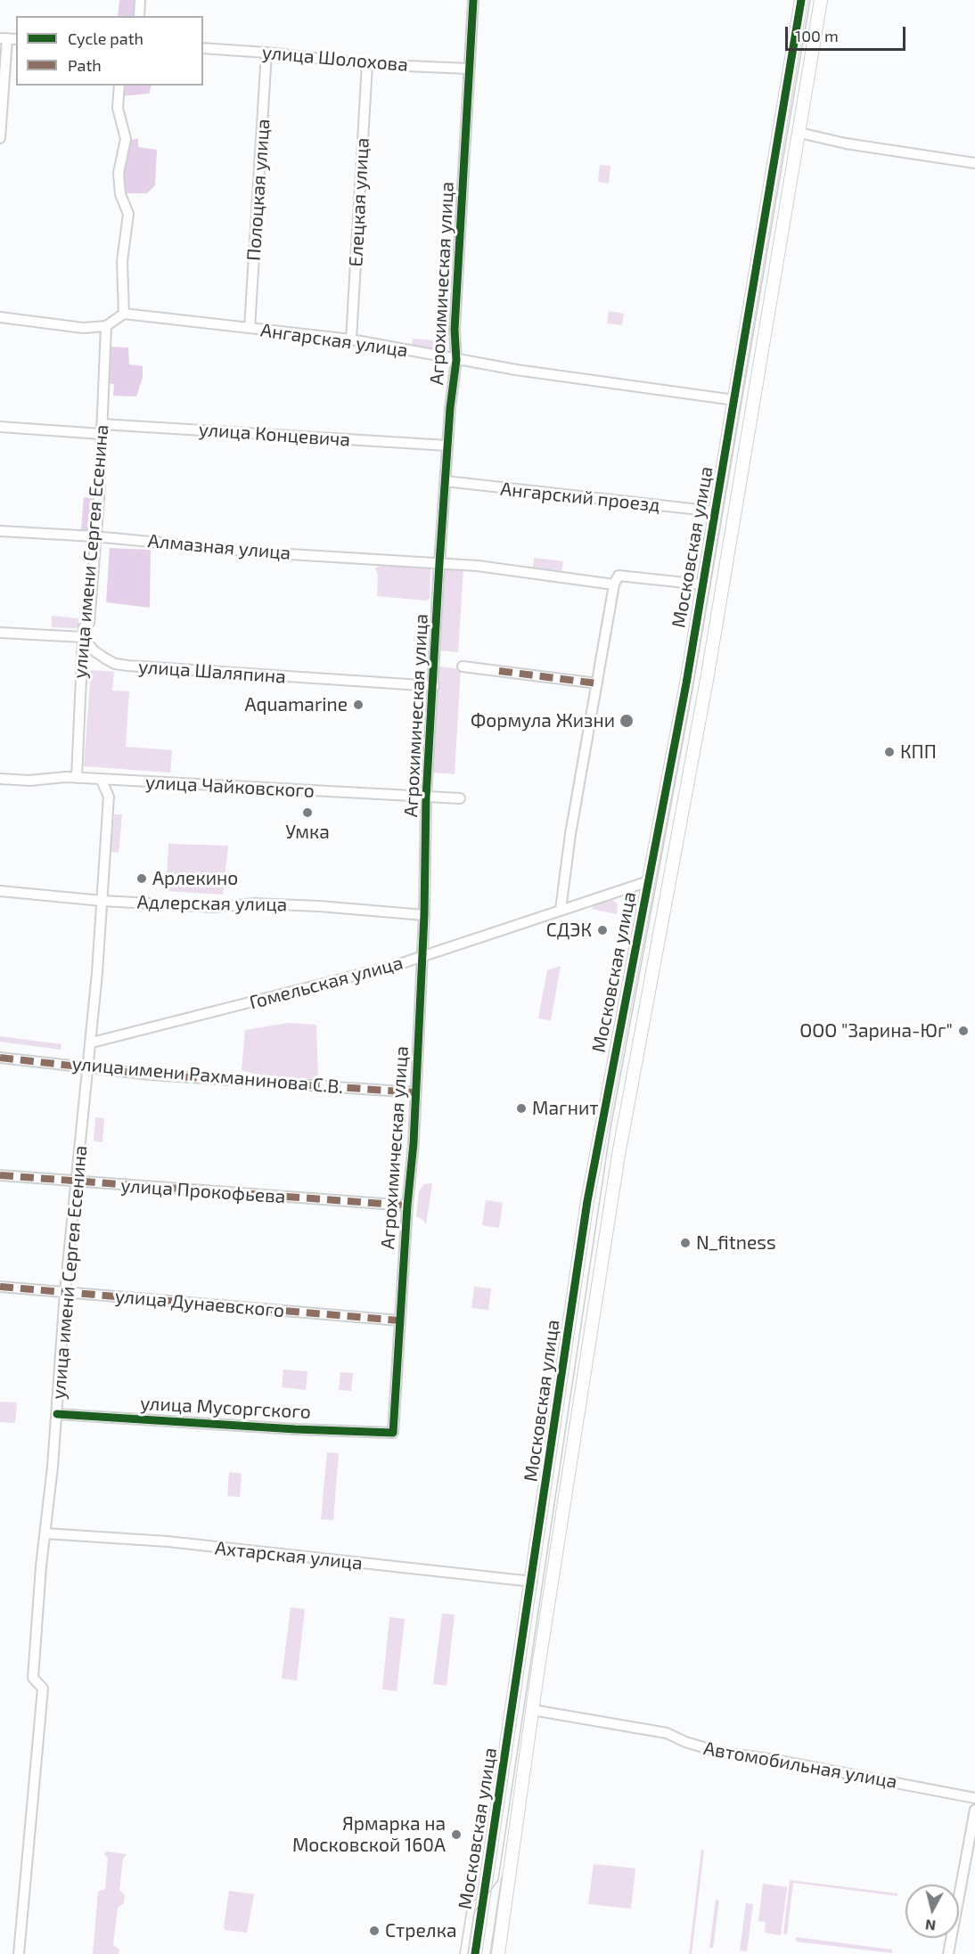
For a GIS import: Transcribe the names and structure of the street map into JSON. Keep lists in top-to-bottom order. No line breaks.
{"streets":{"street":["улица Шолохова","Полоцкая улица","Елецкая улица","Агрохимическая улица","Ангарская улица","улица Концевича","Ангарский проезд","Алмазная улица","Московская улица","улица имени Сергея Есенина","улица Шаляпина","улица Чайковского","Адлерская улица","Гомельская улица","улица имени Рахманинова С.В.","улица Прокофьева","улица Дунаевского","улица Мусоргского","Ахтарская улица","Автомобильная улица"]},"crossings":[["улица Шолохова","Полоцкая улица"],["улица Шолохова","Елецкая улица"],["улица Шолохова","Агрохимическая улица"],["Полоцкая улица","Ангарская улица"],["Елецкая улица","Ангарская улица"],["Агрохимическая улица","Ангарская улица"],["Агрохимическая улица","улица Концевича"],["Агрохимическая улица","Ангарский проезд"],["Агрохимическая улица","Алмазная улица"],["Агрохимическая улица","улица Шаляпина"],["Агрохимическая улица","улица Чайковского"],["Агрохимическая улица","Адлерская улица"],["Агрохимическая улица","Гомельская улица"],["Агрохимическая улица","улица имени Рахманинова С.В."],["Агрохимическая улица","улица Прокофьева"],["Агрохимическая улица","улица Дунаевского"],["Агрохимическая улица","улица Мусоргского"],["Ангарская улица","Московская улица"],["улица Концевича","улица имени Сергея Есенина"],["Ангарский проезд","Московская улица"],["Алмазная улица","улица имени Сергея Есенина"],["Московская улица","Гомельская улица"],["Московская улица","Ахтарская улица"],["Московская улица","Автомобильная улица"],["улица имени Сергея Есенина","улица Шаляпина"],["улица имени Сергея Есенина","улица Чайковского"],["улица имени Сергея Есенина","Адлерская улица"],["улица имени Сергея Есенина","Гомельская улица"],["улица имени Сергея Есенина","улица имени Рахманинова С.В."],["улица имени Сергея Есенина","улица Прокофьева"],["улица имени Сергея Есенина","улица Дунаевского"],["улица имени Сергея Есенина","улица Мусоргского"],["улица имени Сергея Есенина","Ахтарская улица"]],"places":["Aquamarine","Формула Жизни","КПП","Умка","Арлекино","СДЭК","ООО \"Зарина-Юг\"","Магнит","N_fitness","Ярмарка на Московской 160А","Стрелка"],"legend":["Cycle path","Path"],"scale_bar":"100 m","north":"bottom"}
